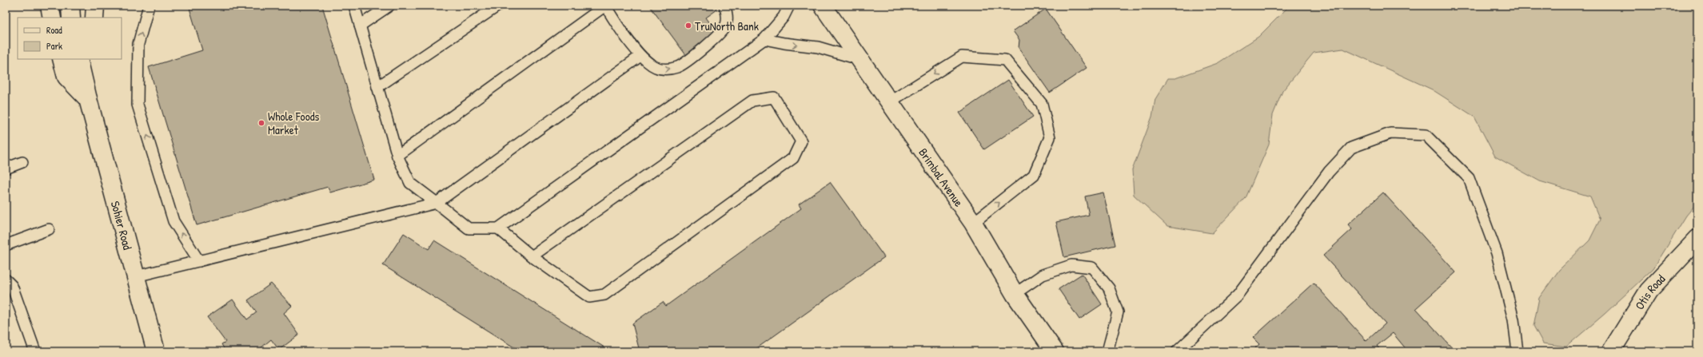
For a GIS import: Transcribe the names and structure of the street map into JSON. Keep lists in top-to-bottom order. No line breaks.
{"streets":{"main road":["Brimbal Avenue","Sohier Road","Otis Road"]},"places":["TruNorth Bank","Whole Foods Market"],"legend":["Road","Park"]}
